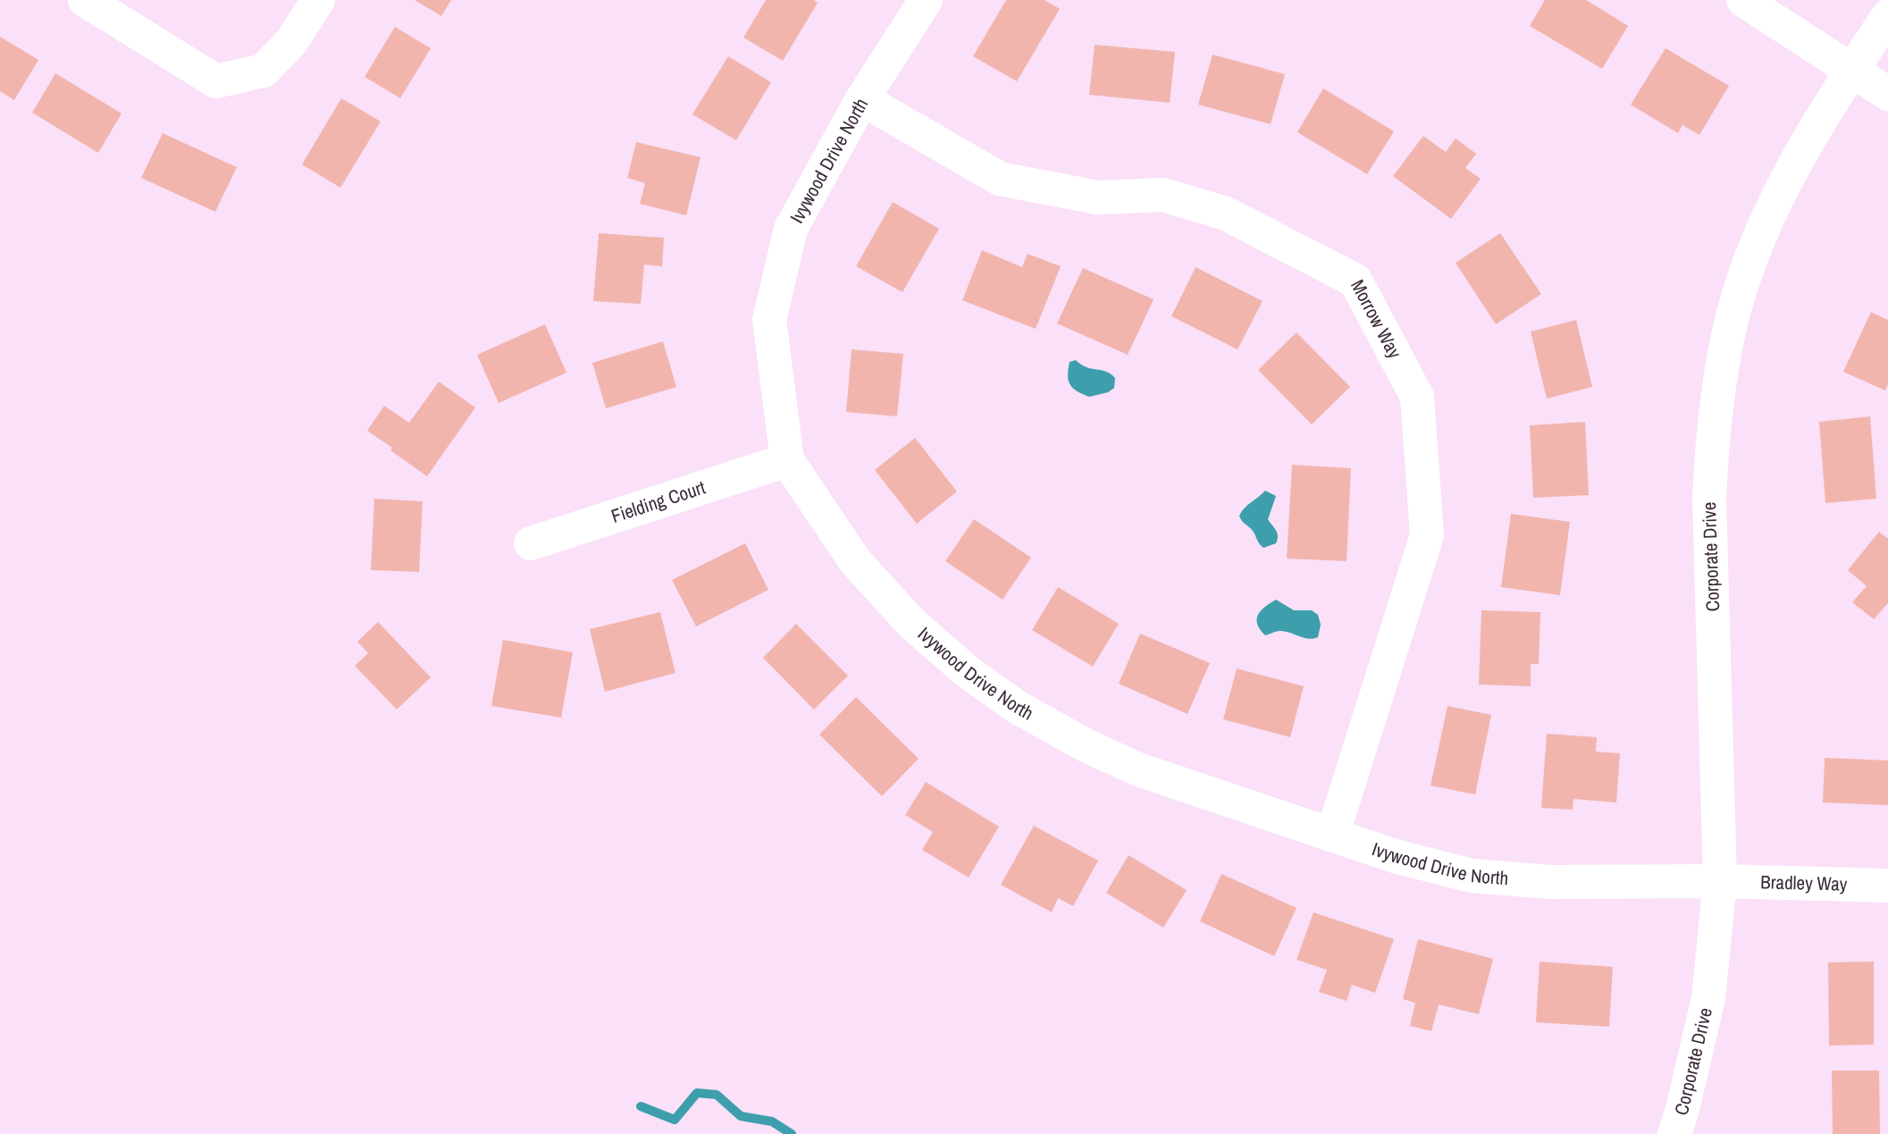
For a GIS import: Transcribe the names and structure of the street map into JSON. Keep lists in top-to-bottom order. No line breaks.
{"streets":{"street":["Ivywood Drive North","Morrow Way","Fielding Court","Corporate Drive","Bradley Way"]},"crossings":[["Ivywood Drive North","Morrow Way"],["Ivywood Drive North","Fielding Court"],["Ivywood Drive North","Corporate Drive"],["Ivywood Drive North","Bradley Way"],["Corporate Drive","Bradley Way"]]}
